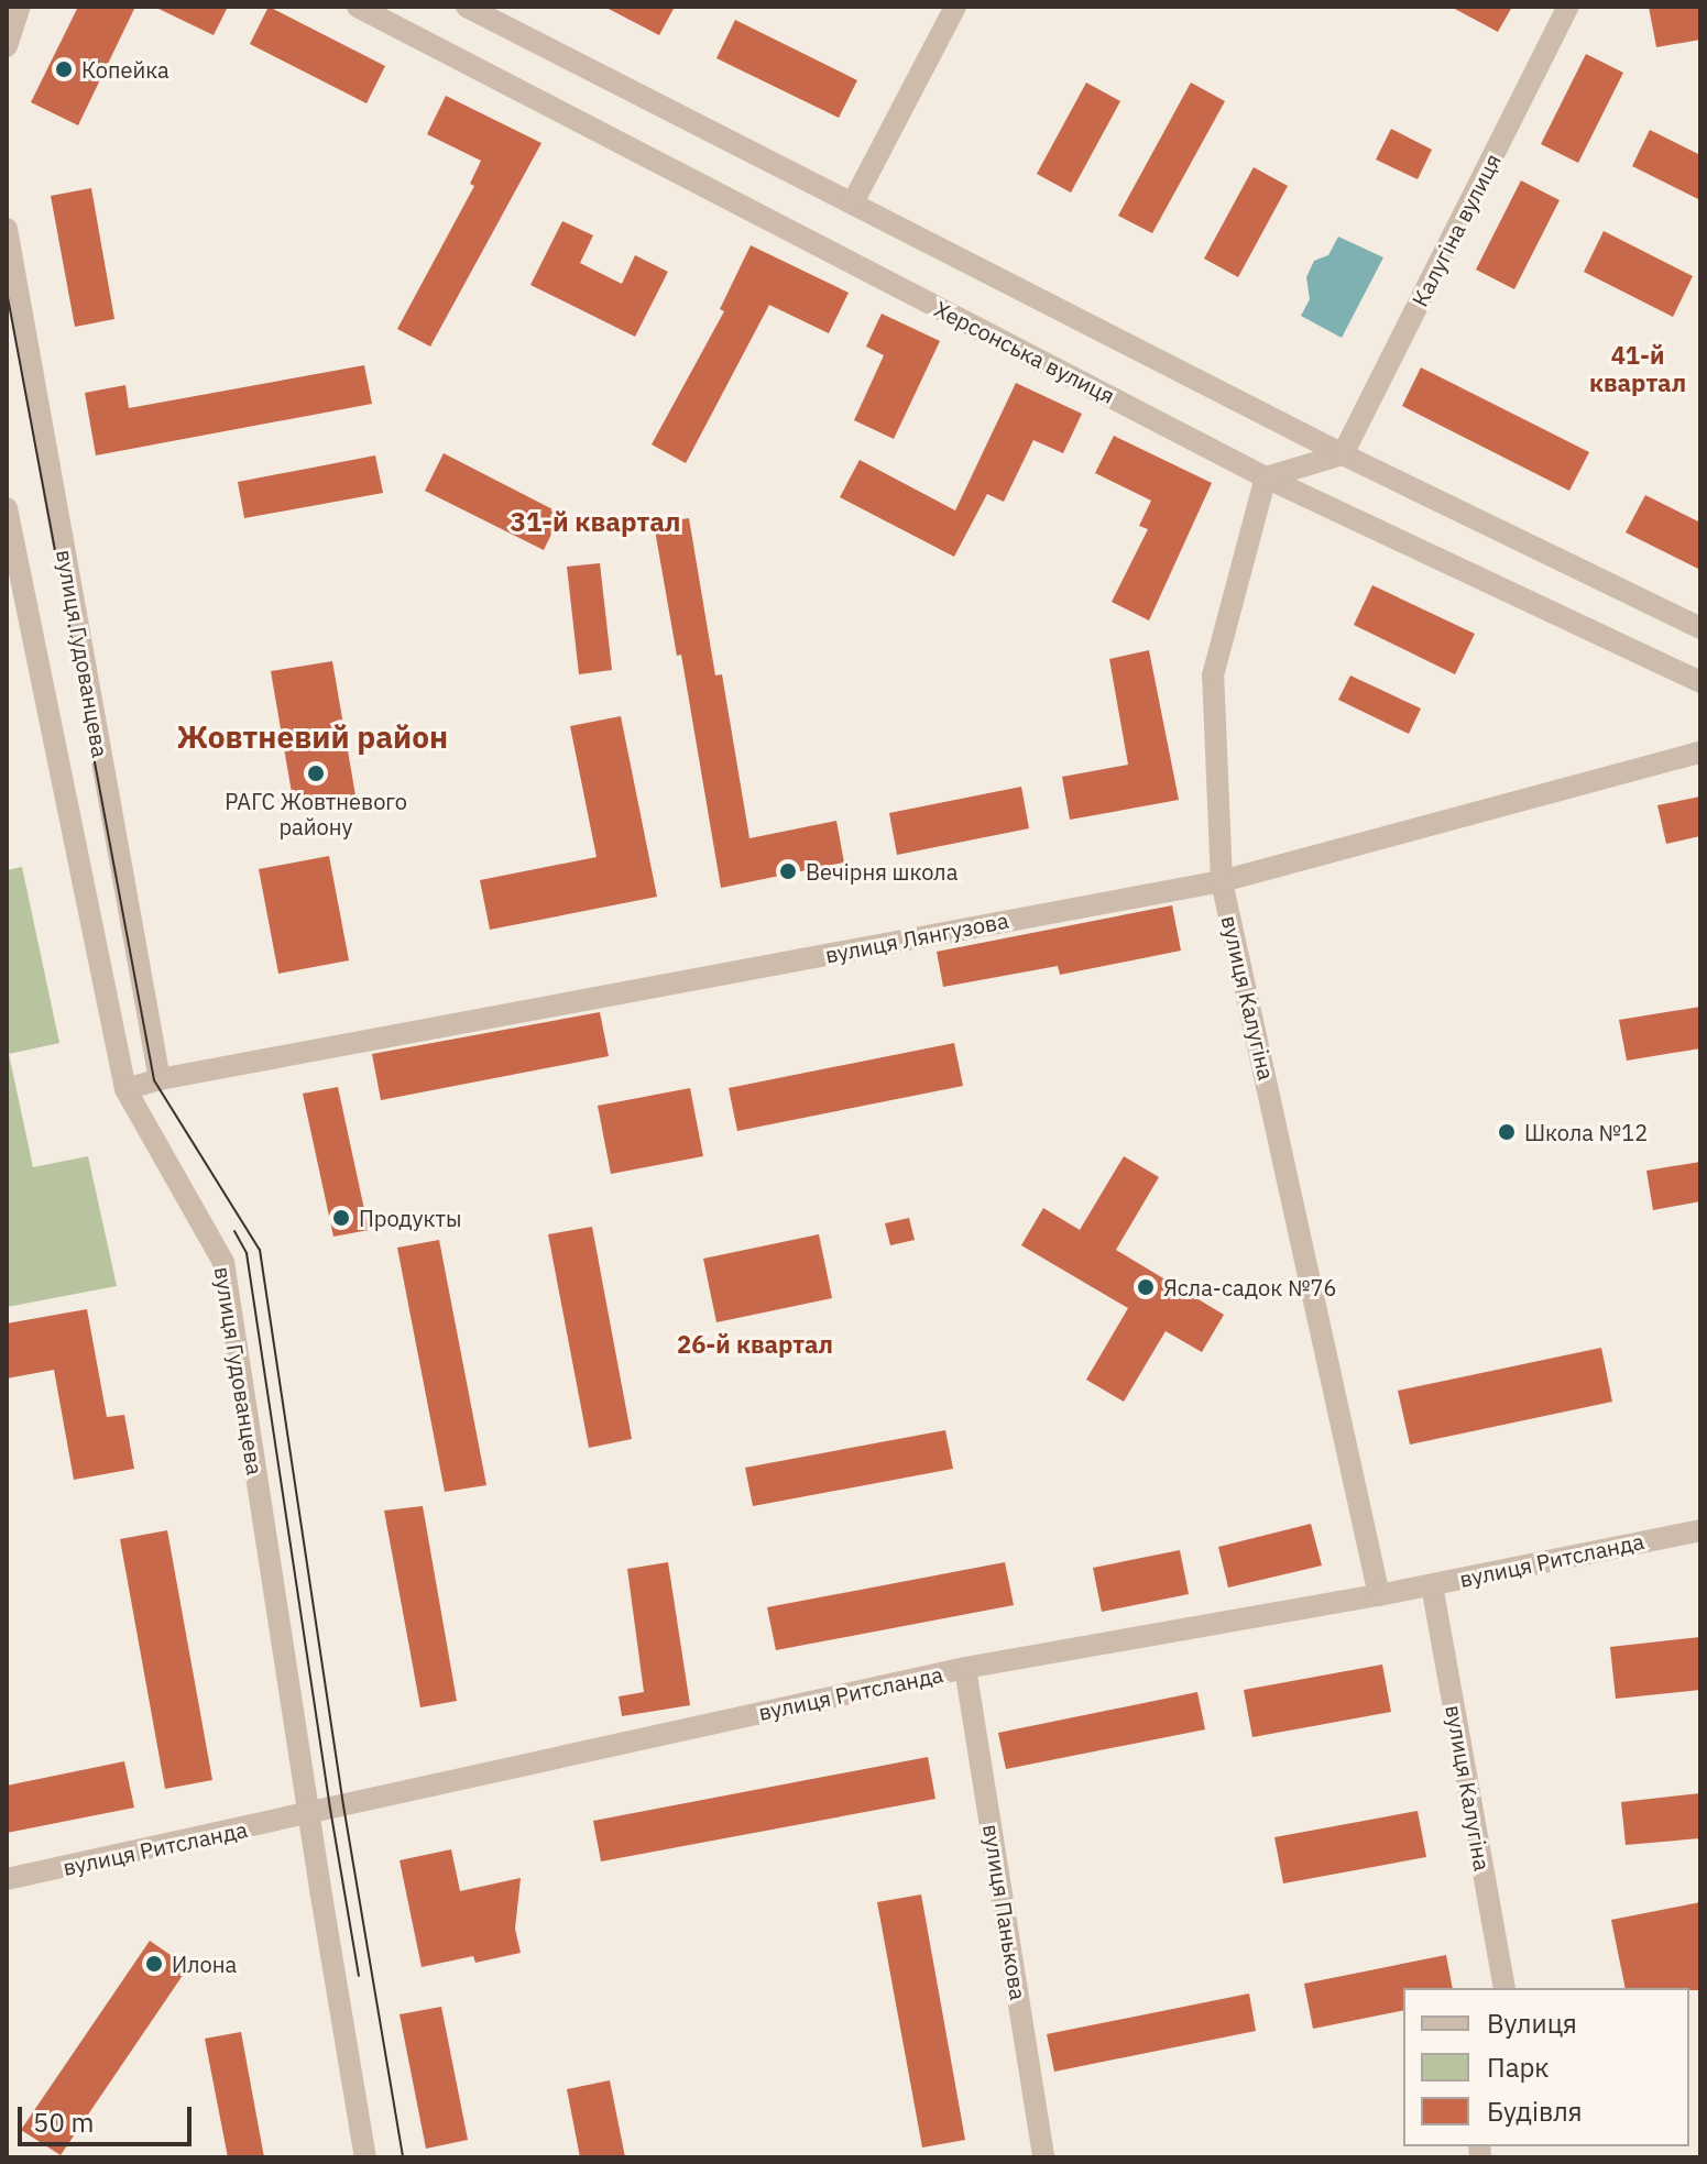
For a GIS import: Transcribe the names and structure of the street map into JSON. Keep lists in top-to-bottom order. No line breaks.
{"streets":{"street":["Калугіна вулиця","Херсонська вулиця","вулиця Гудованцева","вулиця Лянгузова","вулиця Калугіна","вулиця Ритсланда","вулиця Панькова"]},"crossings":[["Херсонська вулиця","вулиця Калугіна"],["вулиця Гудованцева","вулиця Лянгузова"],["вулиця Гудованцева","вулиця Ритсланда"],["вулиця Лянгузова","вулиця Калугіна"],["вулиця Калугіна","вулиця Ритсланда"],["вулиця Ритсланда","вулиця Панькова"]],"districts":["41-й квартал","31-й квартал","Жовтневий район","26-й квартал"],"places":["Копейка","РАГС Жовтневого району","Вечірня школа","Школа №12","Продукты","Ясла-садок №76","Илона"],"legend":["Вулиця","Парк","Будівля"],"scale_bar":"50 m"}
